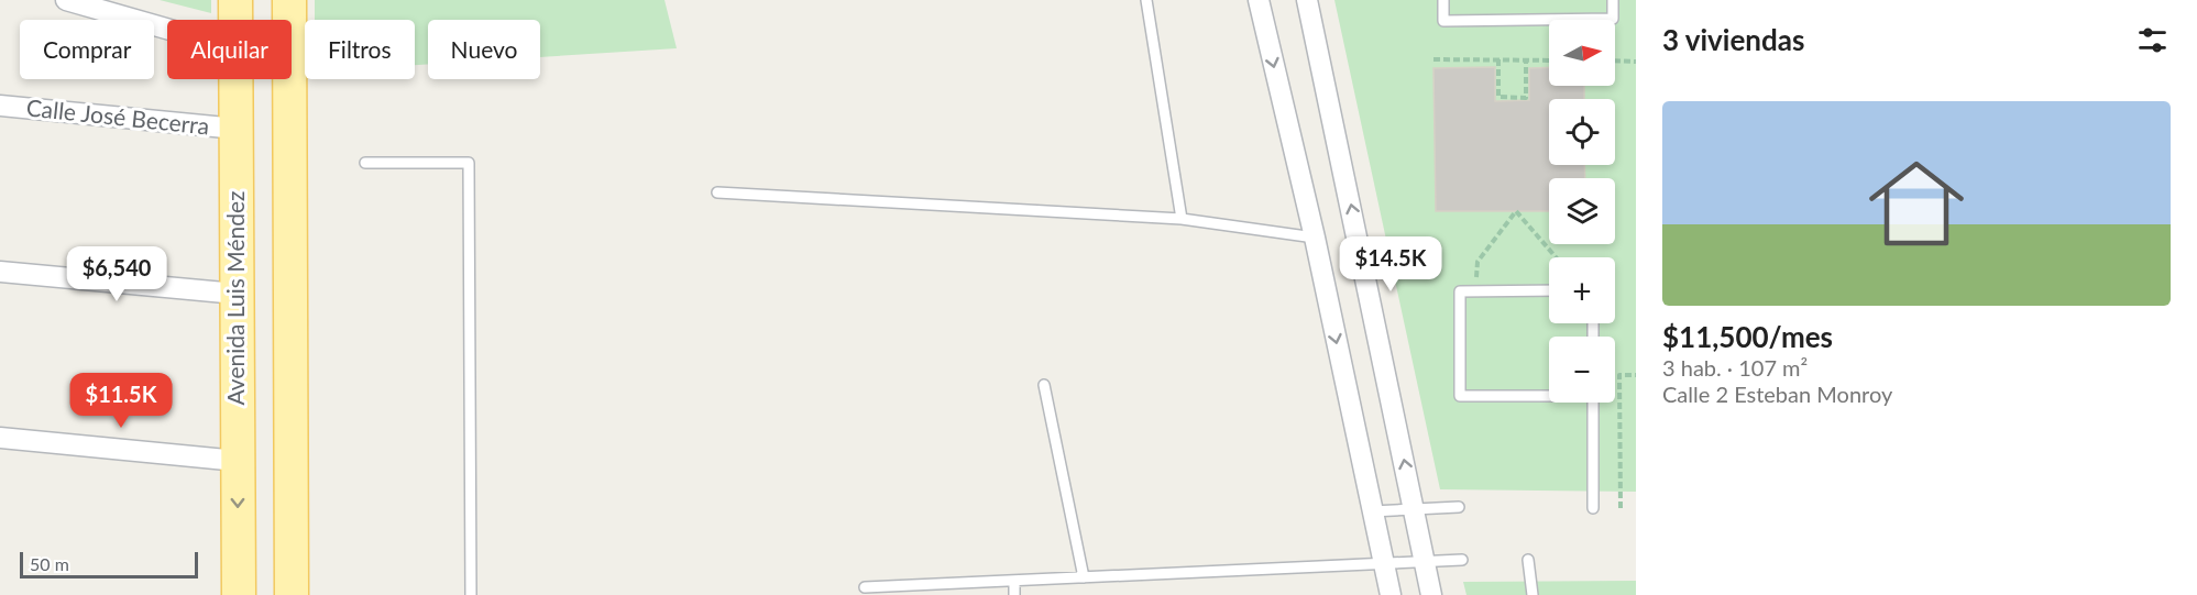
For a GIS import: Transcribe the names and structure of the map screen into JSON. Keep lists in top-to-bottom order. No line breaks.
{"streets":{"main road":["Avenida Luis Méndez"],"street":["Calle José Becerra"]},"crossings":[["Calle José Becerra","Avenida Luis Méndez"]],"scale_bar":"50 m","north":"right","page":{"heading":"3 viviendas","map_buttons":["+","−"],"chip":["Comprar","Alquilar","Filtros","Nuevo"],"list":[{"name":"$11,500/mes","note":"3 hab. · 107 m² · Calle 2 Esteban Monroy"}],"price":["$14.5K","$6,540","$11.5K"],"scale":"50 m"}}
